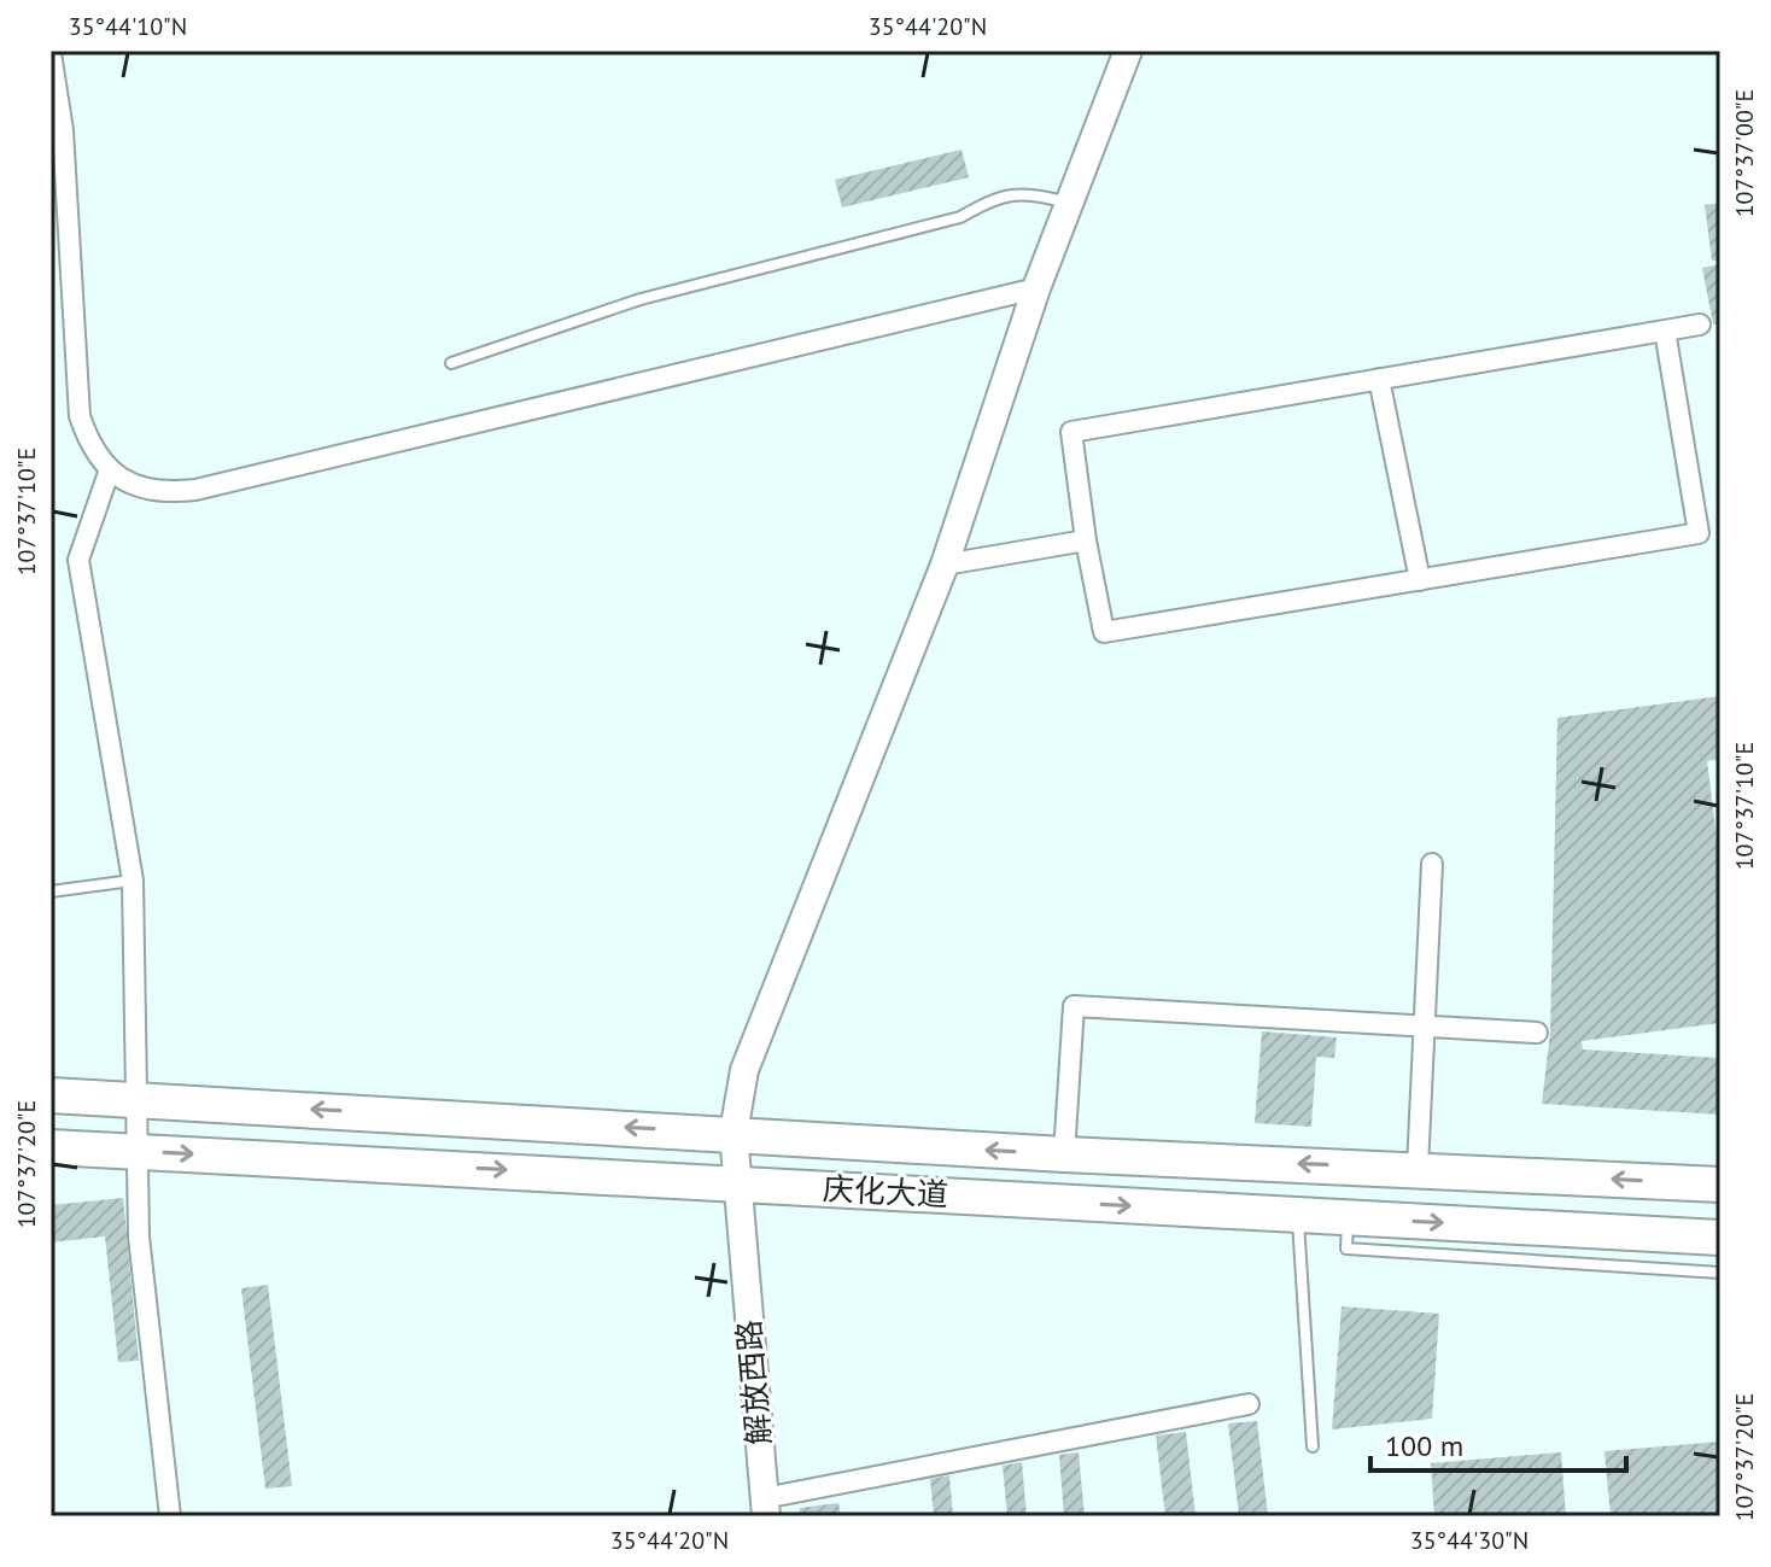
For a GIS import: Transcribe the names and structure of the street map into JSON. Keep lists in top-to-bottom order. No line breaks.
{"streets":{"highway":["庆化大道"],"street":["解放西路"]},"crossings":[["庆化大道","解放西路"]],"scale_bar":"100 m","coordinates":["35°44'10\"N","35°44'20\"N","107°37'00\"E","107°37'10\"E","107°37'20\"E","35°44'30\"N"]}
